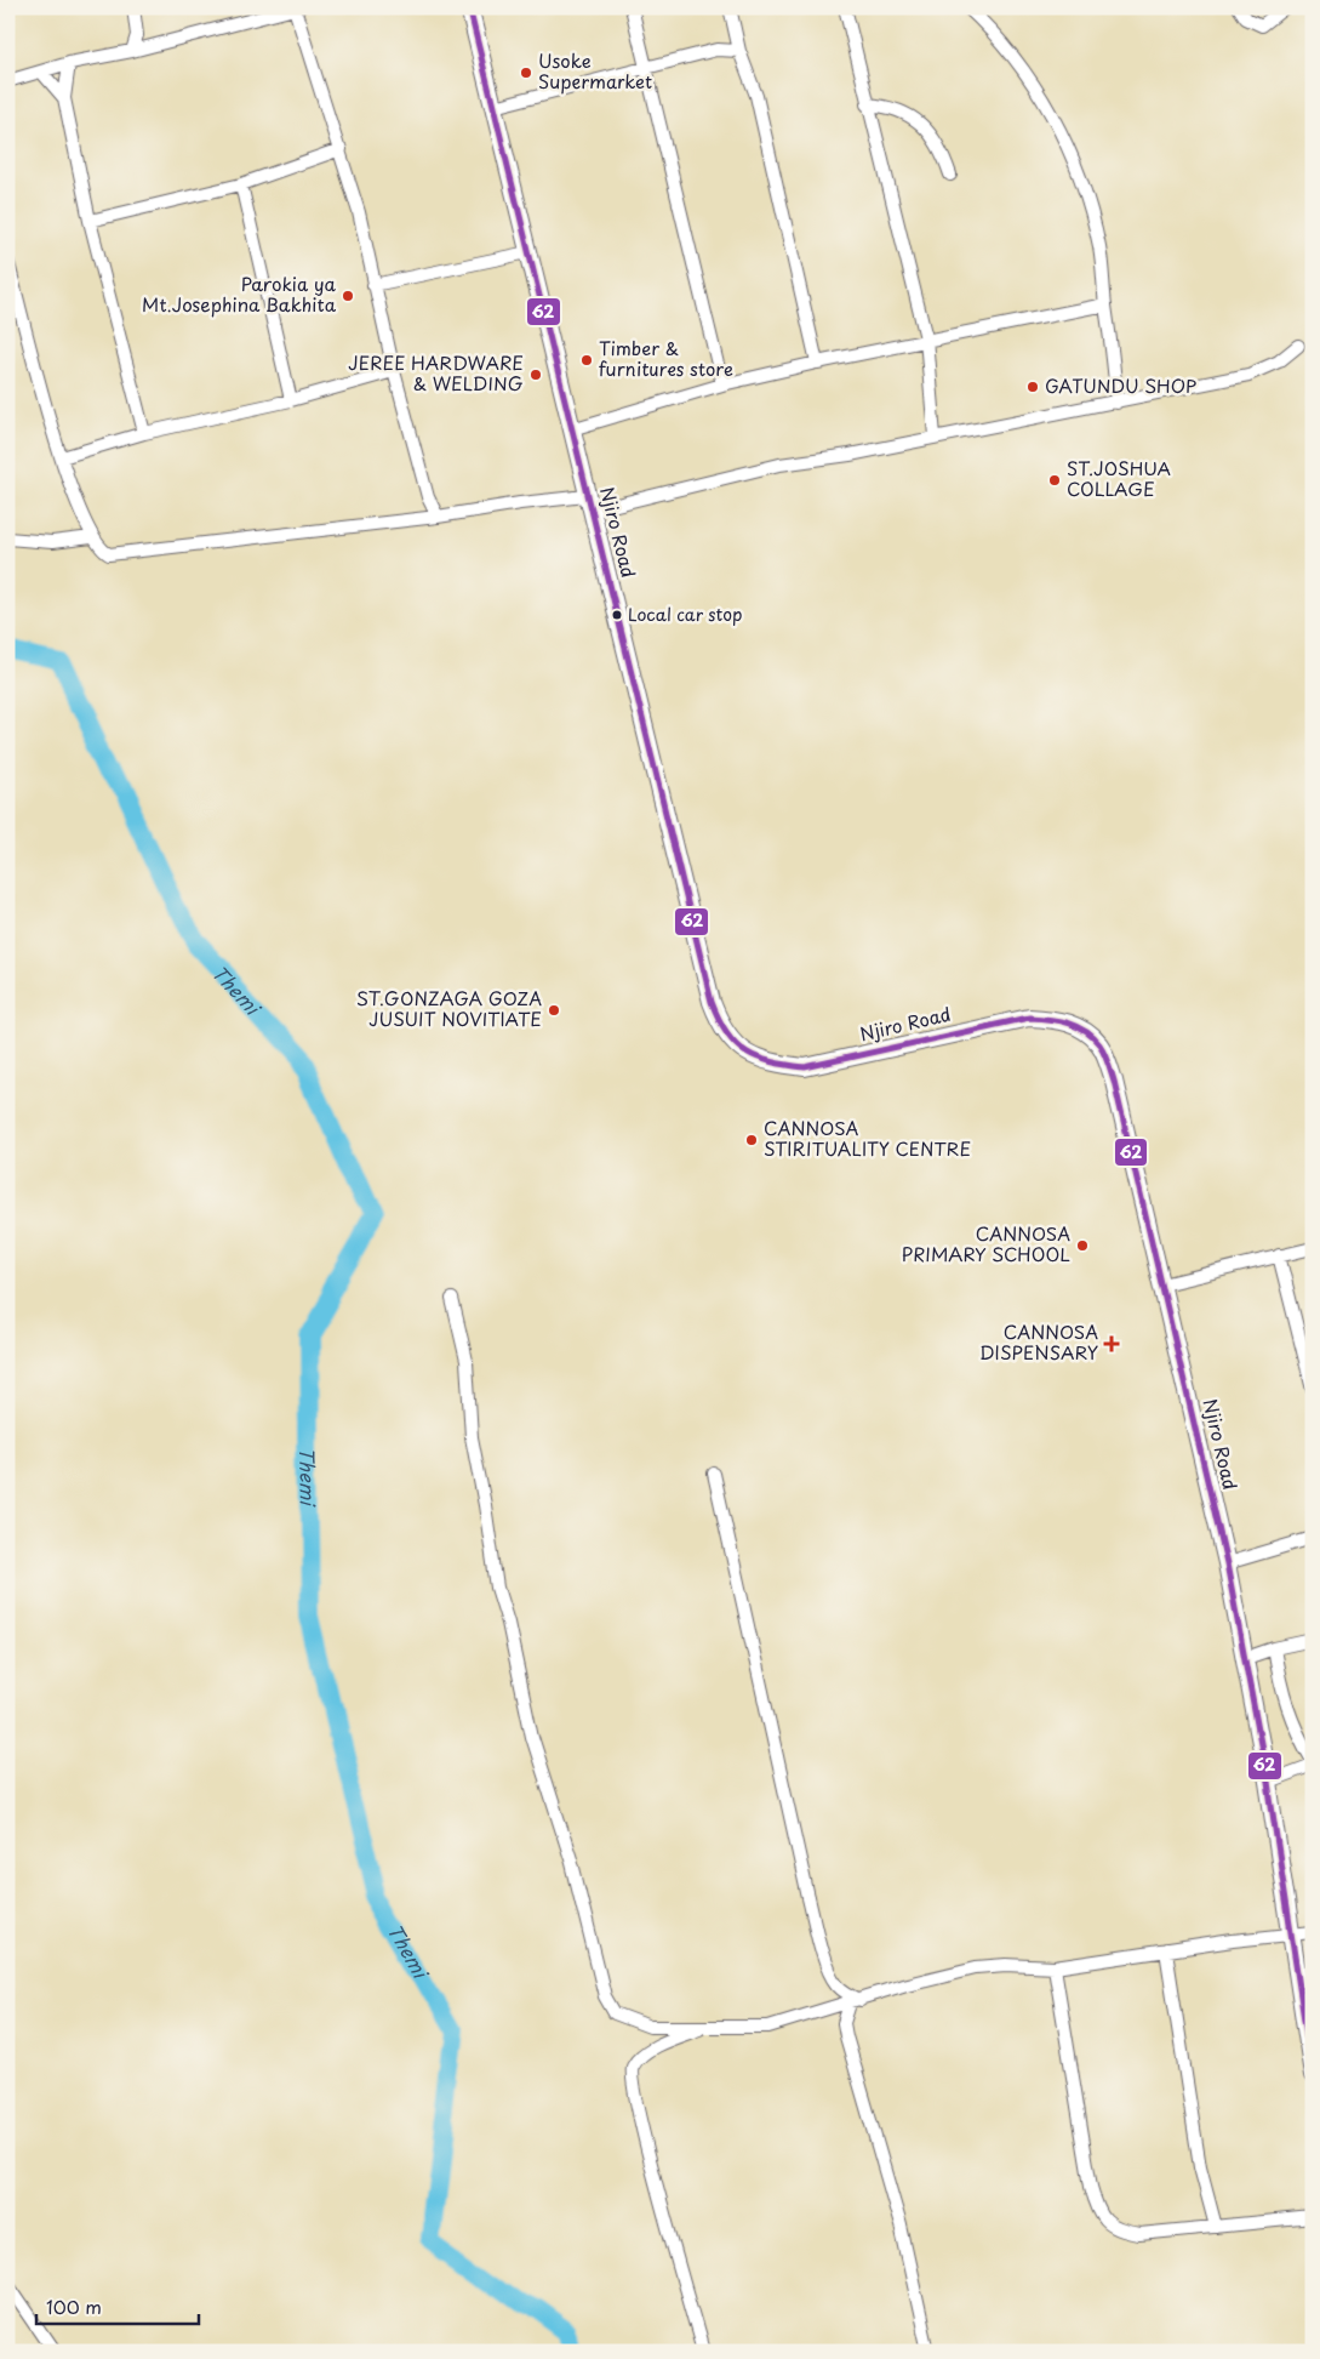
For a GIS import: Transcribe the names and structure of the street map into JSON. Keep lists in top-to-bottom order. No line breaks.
{"streets":{"street":["Njiro Road"]},"water":["Themi"],"places":{"other":["Usoke Supermarket","Parokia ya Mt.Josephina Bakhita","Timber & furnitures store","JEREE HARDWARE & WELDING","GATUNDU SHOP","ST.JOSHUA COLLAGE","Local car stop","ST.GONZAGA GOZA JUSUIT NOVITIATE","CANNOSA STIRITUALITY CENTRE","CANNOSA PRIMARY SCHOOL"],"health":["CANNOSA DISPENSARY"]},"lines":["transit line 62"],"scale_bar":"100 m"}
